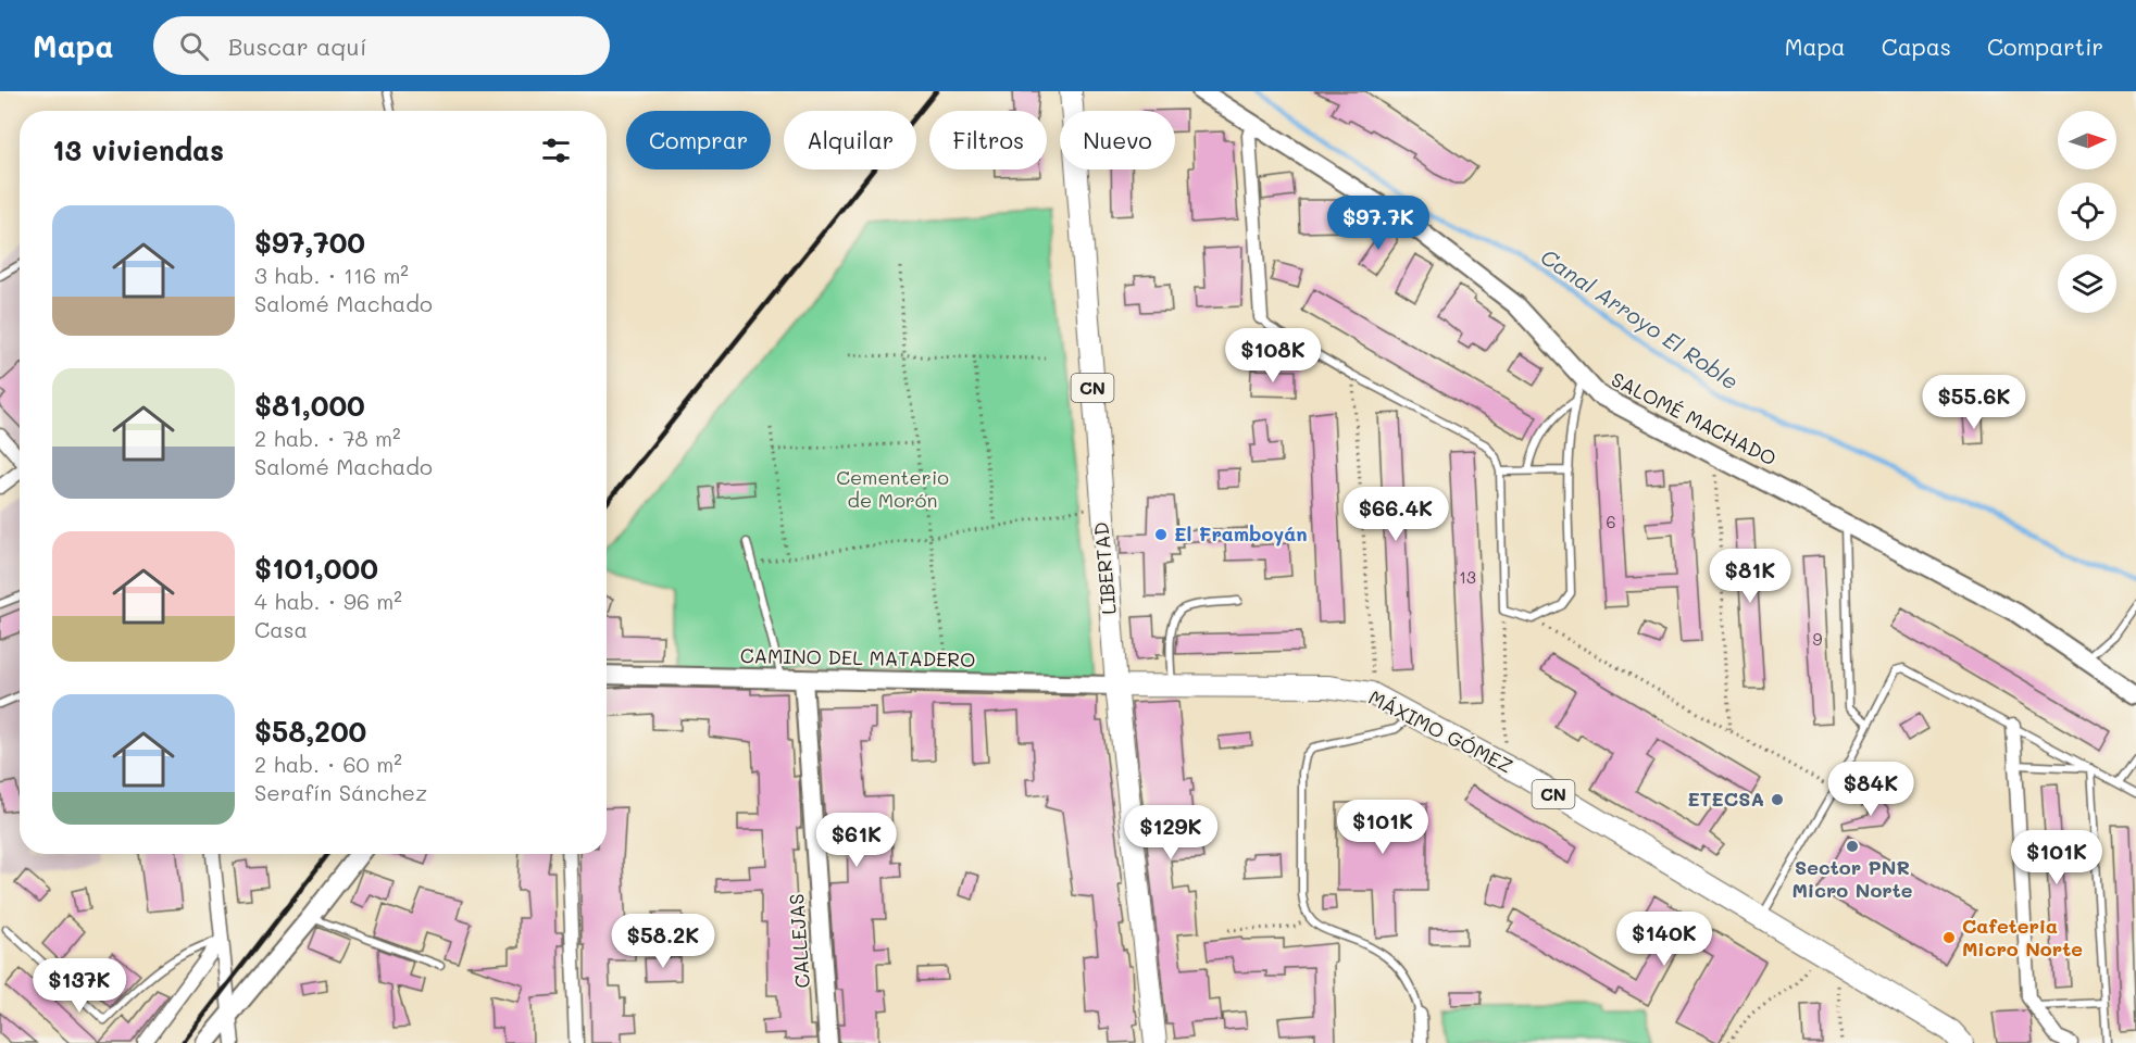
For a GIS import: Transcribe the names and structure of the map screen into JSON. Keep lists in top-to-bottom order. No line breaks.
{"streets":{"main road":["CN","SALOMÉ MACHADO","LIBERTAD","CAMINO DEL MATADERO","MÁXIMO GÓMEZ","CALLEJAS"]},"crossings":[["LIBERTAD","CAMINO DEL MATADERO"],["LIBERTAD","MÁXIMO GÓMEZ"],["CAMINO DEL MATADERO","MÁXIMO GÓMEZ"],["CAMINO DEL MATADERO","CALLEJAS"]],"water":["Canal Arroyo El Roble"],"parks":["Cementerio de Morón"],"places":["El Framboyán","ETECSA","Sector PNR Micro Norte","Cafeteria Micro Norte"],"house_numbers":["6","13","9"],"north":"right","page":{"header":"Mapa","search":"Buscar aquí","nav":["Mapa","Capas","Compartir"],"chip":["Comprar","Alquilar","Filtros","Nuevo"],"heading":"13 viviendas","list":[{"name":"$97,700","note":"3 hab. · 116 m² · Salomé Machado"},{"name":"$81,000","note":"2 hab. · 78 m² · Salomé Machado"},{"name":"$101,000","note":"4 hab. · 96 m² · Casa"},{"name":"$58,200","note":"2 hab. · 60 m² · Serafín Sánchez"}],"price":["$97.7K","$108K","$55.6K","$66.4K","$81K","$84K","$101K","$129K","$61K","$101K","$140K","$58.2K","$137K"]}}
